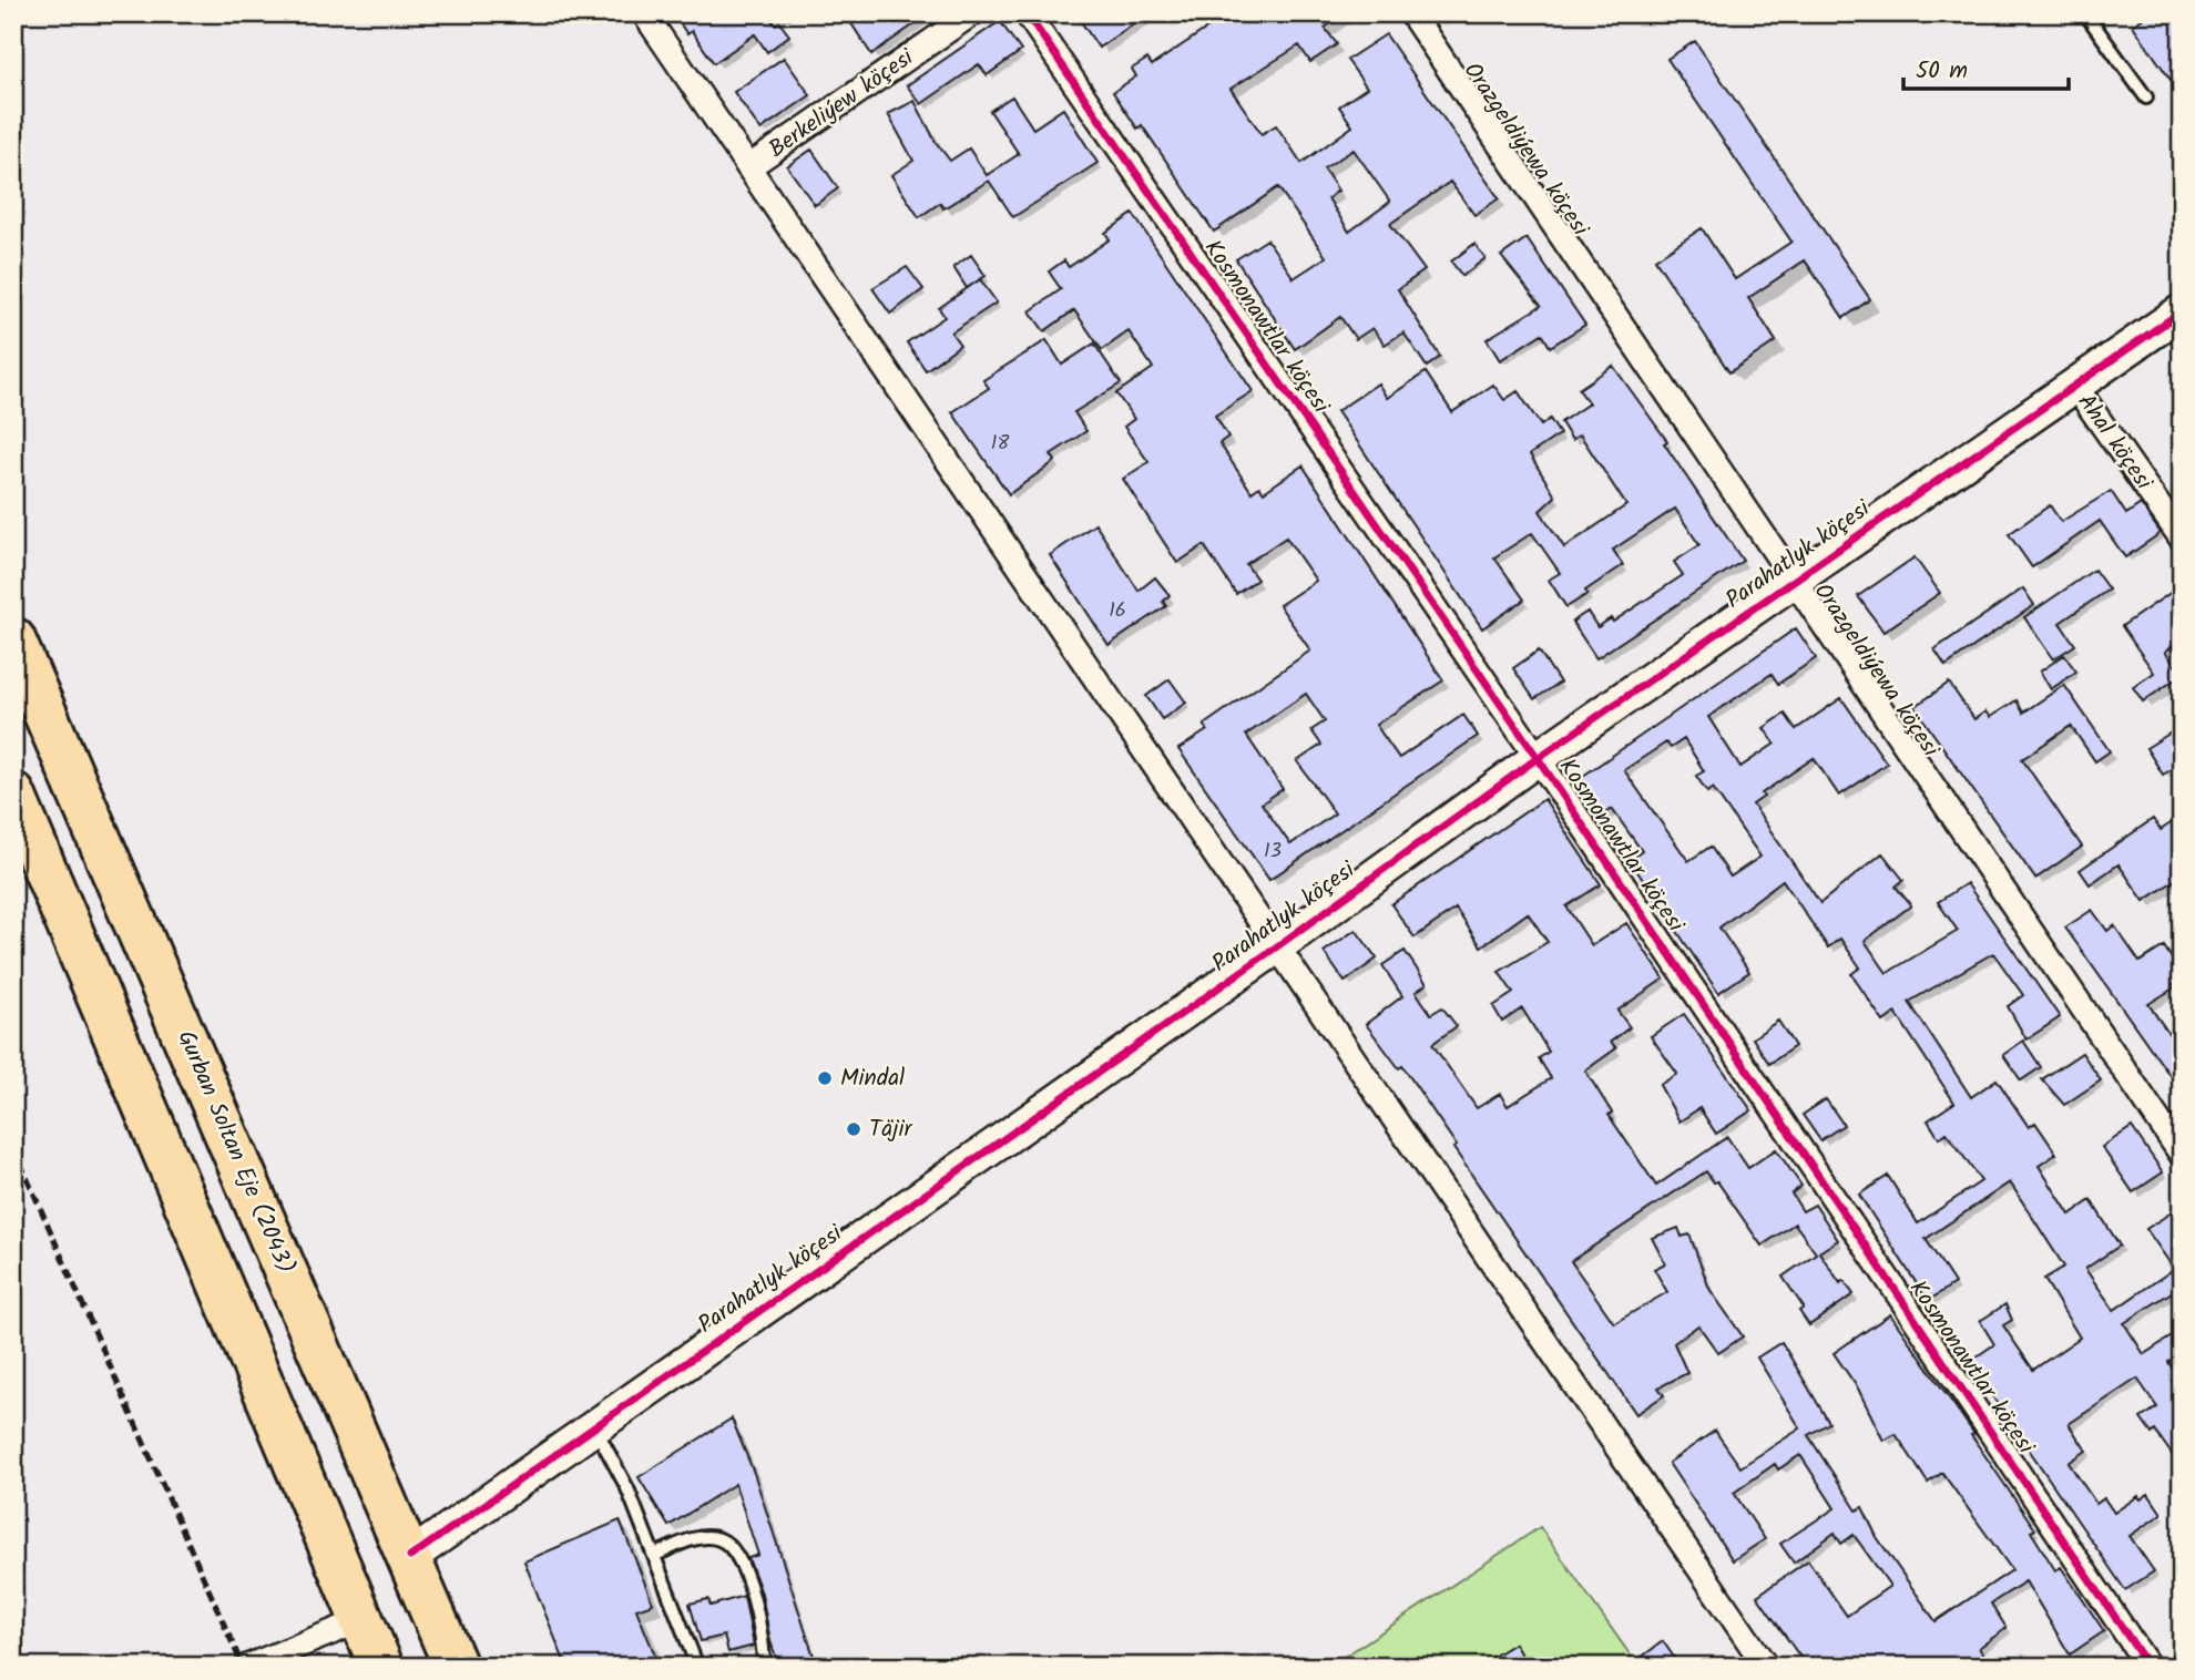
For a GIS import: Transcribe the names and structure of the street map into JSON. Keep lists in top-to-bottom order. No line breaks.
{"streets":{"highway":["Gurban Soltan Eje (2043)"],"street":["Berkeliýew köçesi","Orazgeldiýewa köçesi","Kosmonawtlar köçesi","Ahal köçesi","Parahatlyk köçesi"]},"crossings":[["Orazgeldiýewa köçesi","Parahatlyk köçesi"],["Kosmonawtlar köçesi","Parahatlyk köçesi"],["Ahal köçesi","Parahatlyk köçesi"],["Parahatlyk köçesi","Gurban Soltan Eje (2043)"]],"places":["Mindal","Täjir"],"house_numbers":["18","16","13"],"scale_bar":"50 m"}
